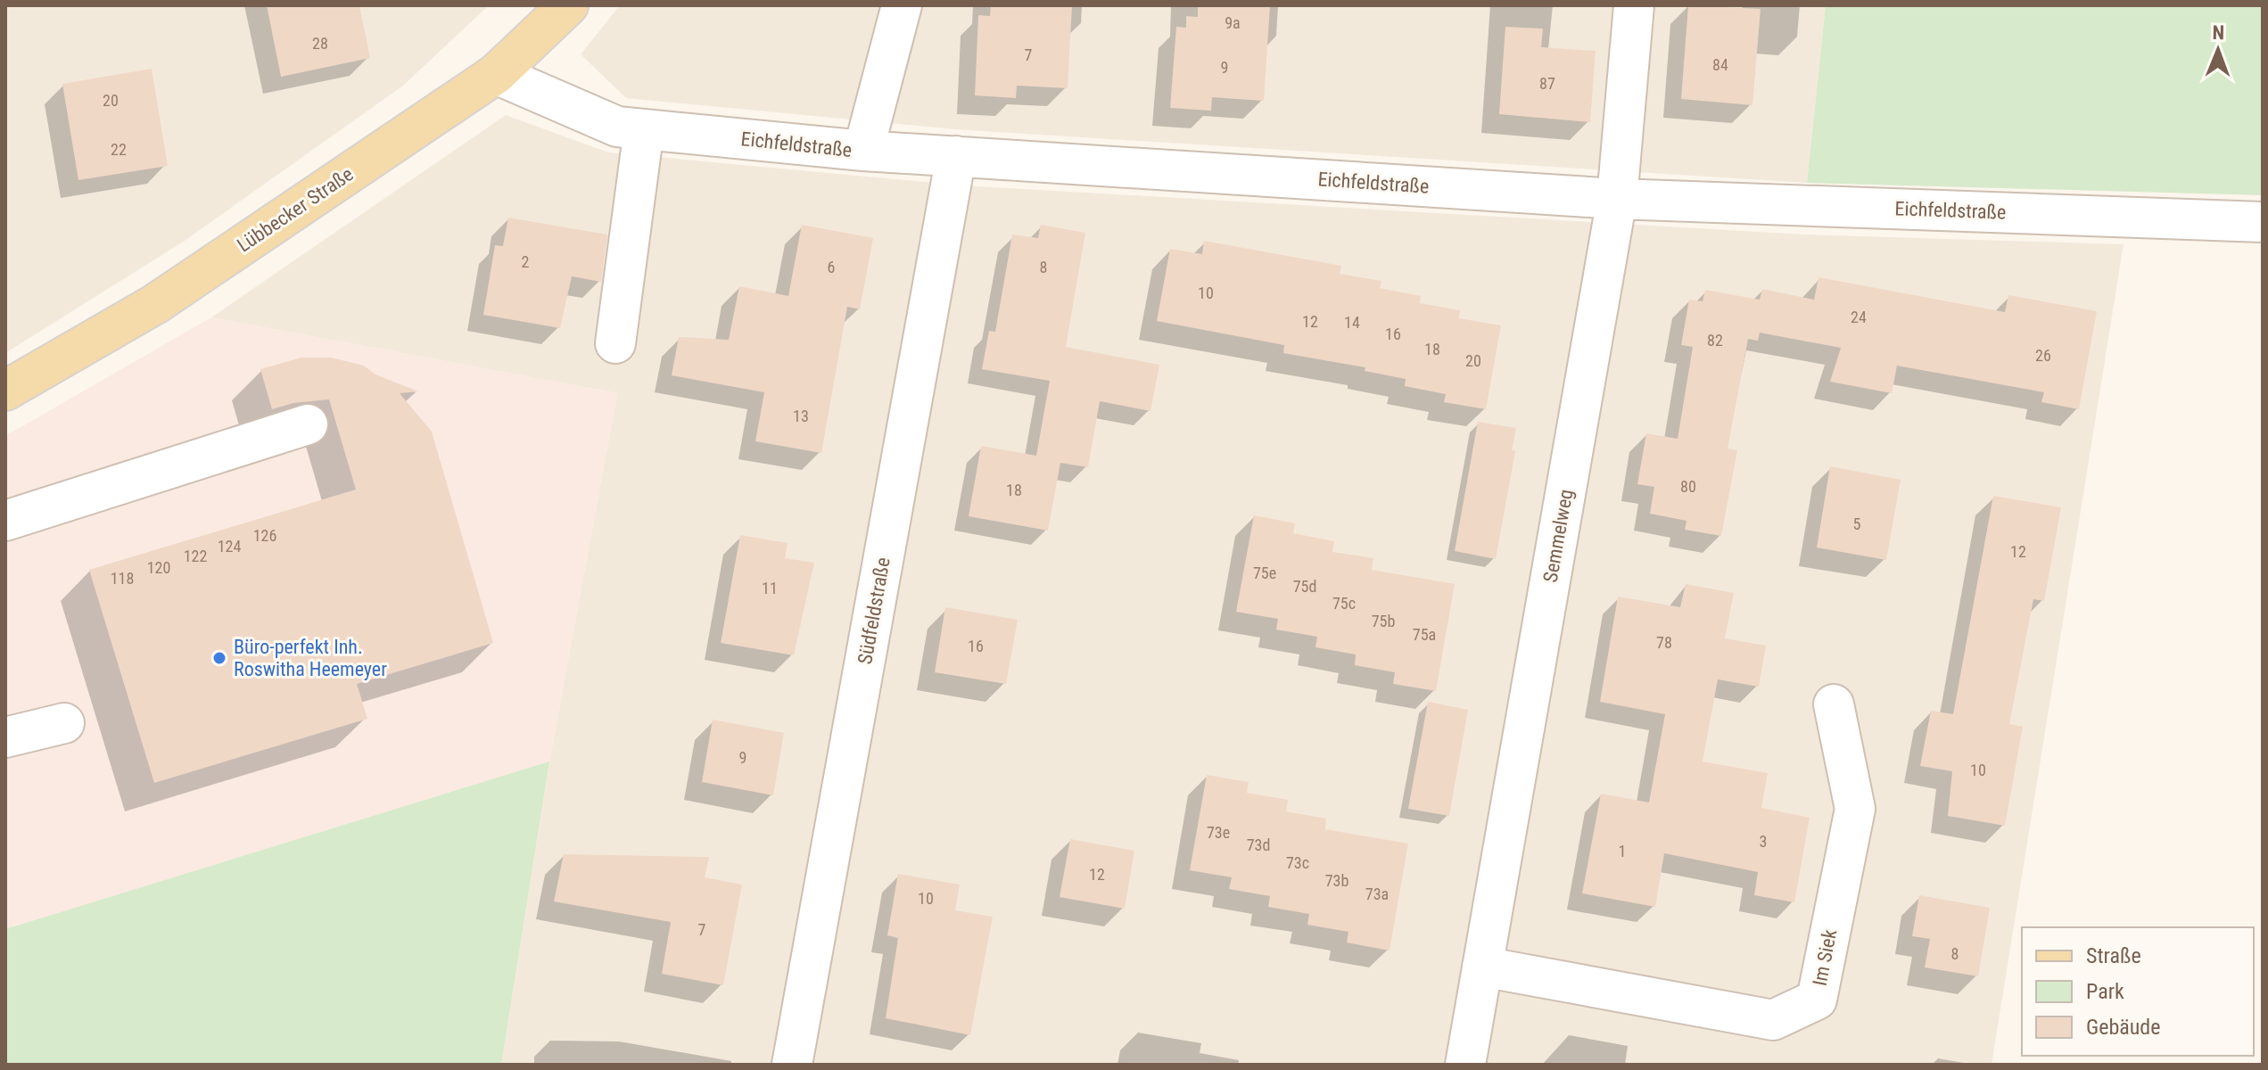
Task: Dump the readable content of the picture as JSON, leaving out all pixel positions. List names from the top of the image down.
{
  "streets": {
    "main road": ["Lübbecker Straße"],
    "street": [
      "Eichfeldstraße",
      "Semmelweg",
      "Südfeldstraße",
      "Im Siek"
    ]
  },
  "crossings": [
    ["Eichfeldstraße", "Lübbecker Straße"],
    ["Eichfeldstraße", "Semmelweg"],
    ["Eichfeldstraße", "Südfeldstraße"],
    ["Semmelweg", "Im Siek"]
  ],
  "places": ["Büro-perfekt Inh. Roswitha Heemeyer"],
  "house_numbers": [
    "9a",
    "28",
    "7",
    "84",
    "9",
    "87",
    "20",
    "22",
    "2",
    "6",
    "8",
    "10",
    "24",
    "12",
    "14",
    "16",
    "82",
    "18",
    "26",
    "20",
    "13",
    "80",
    "18",
    "5",
    "126",
    "124",
    "12",
    "122",
    "120",
    "75e",
    "118",
    "75d",
    "11",
    "75c",
    "75b",
    "75a",
    "78",
    "16",
    "9",
    "10",
    "73e",
    "3",
    "73d",
    "1",
    "73c",
    "12",
    "73b",
    "73a",
    "10",
    "7",
    "8"
  ],
  "legend": ["Straße", "Park", "Gebäude"],
  "north": "top"
}
